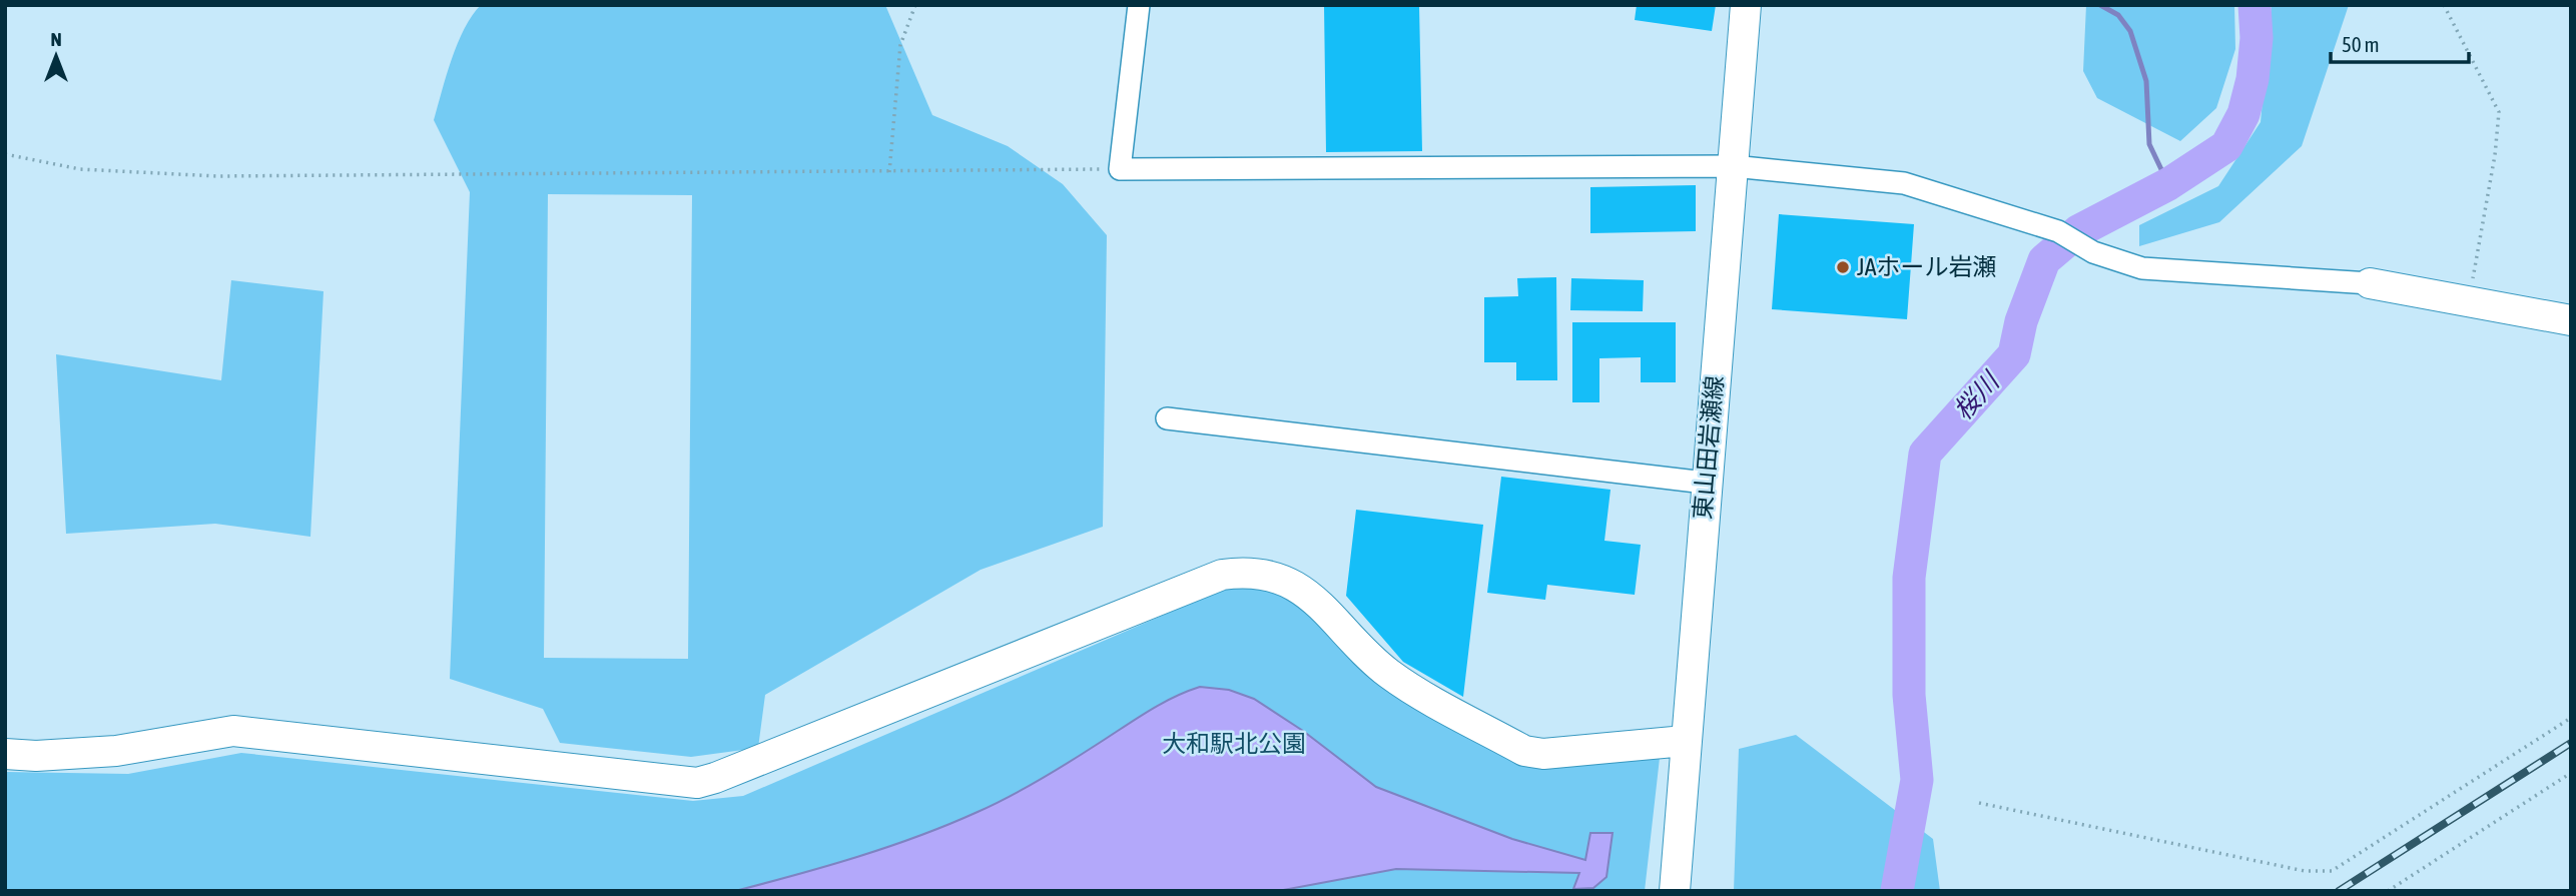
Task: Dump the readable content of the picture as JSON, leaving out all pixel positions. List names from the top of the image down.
{
  "streets": {
    "street": ["東山田岩瀬線"]
  },
  "water": ["桜川"],
  "parks": ["大和駅北公園"],
  "places": ["JAホール岩瀬"],
  "scale_bar": "50 m",
  "north": "top"
}
